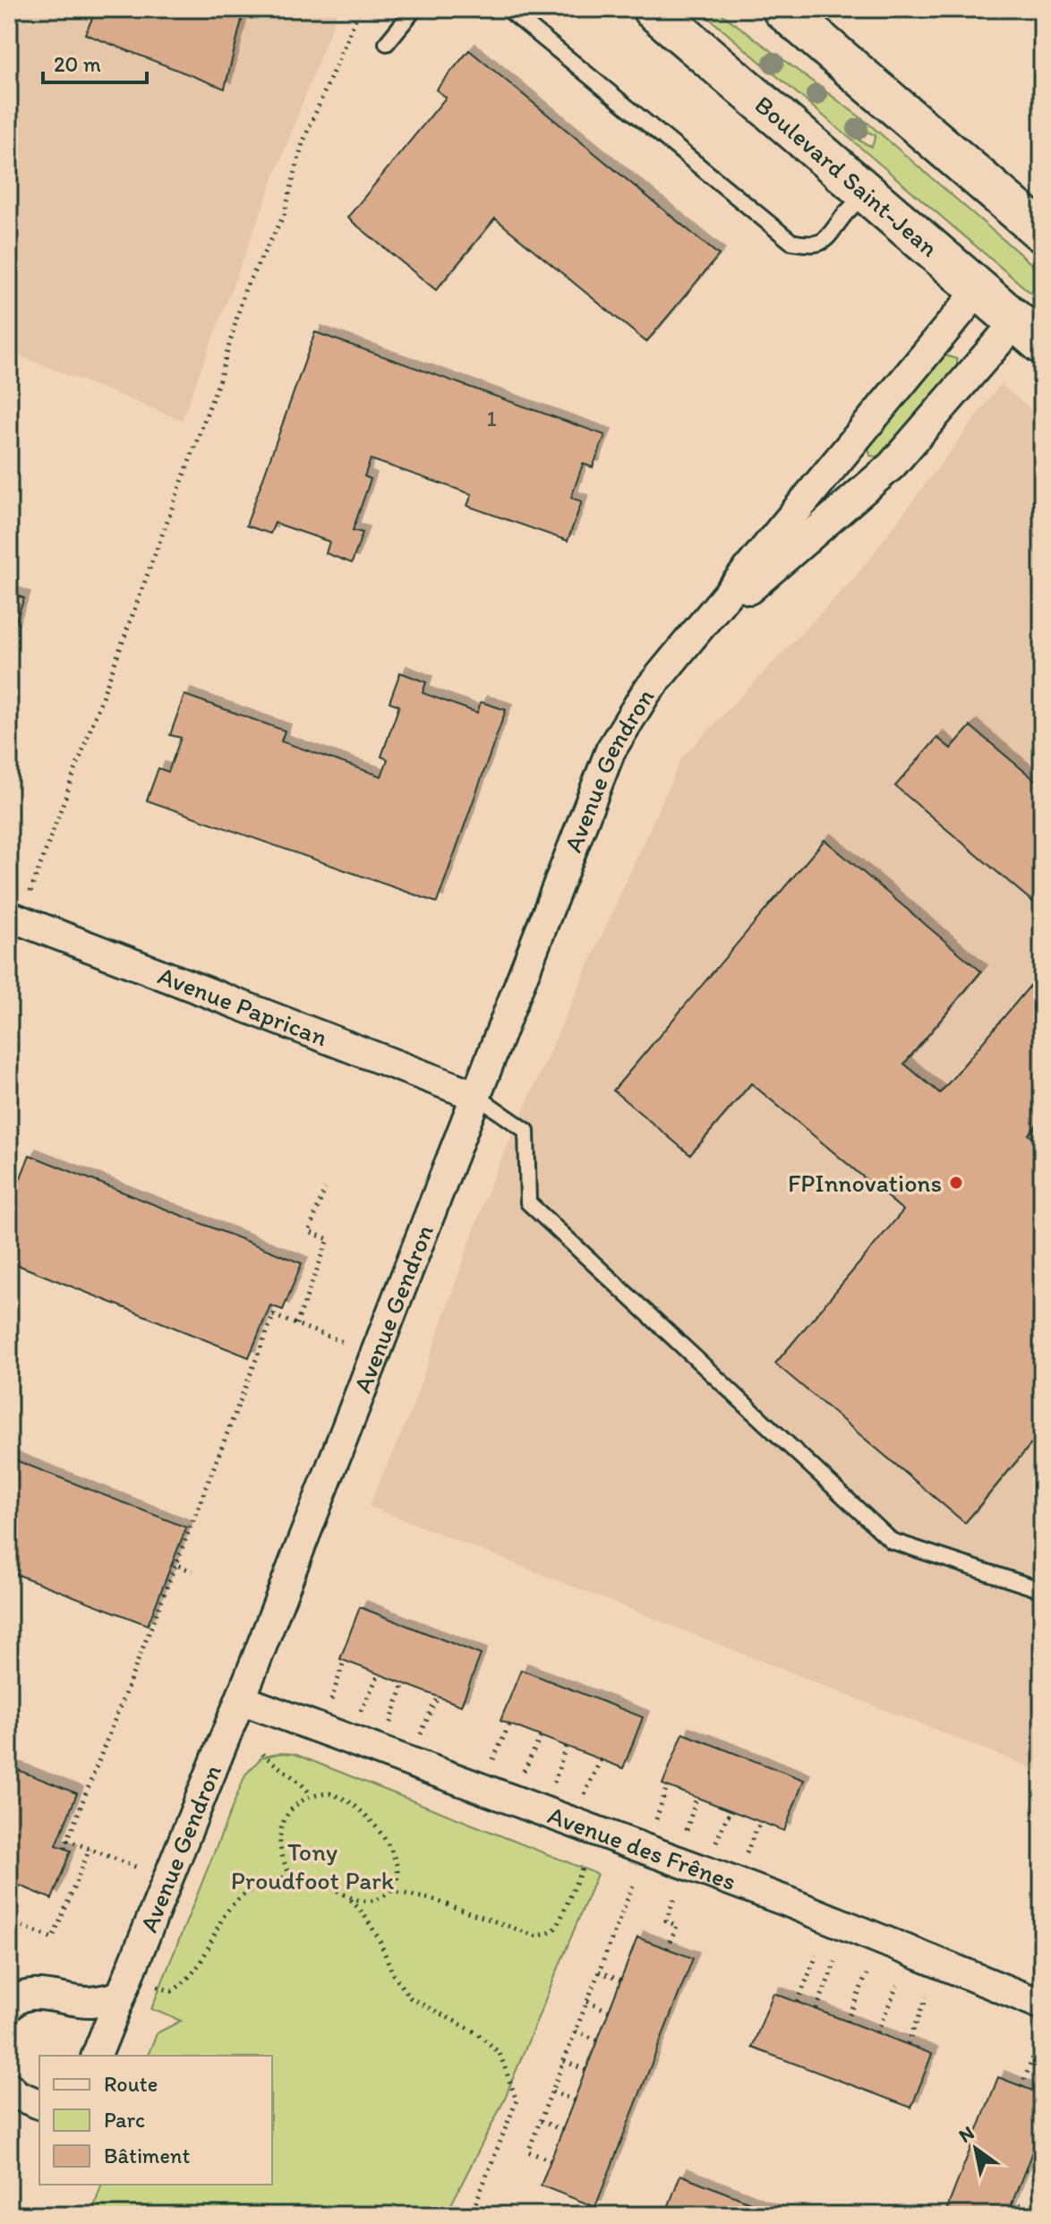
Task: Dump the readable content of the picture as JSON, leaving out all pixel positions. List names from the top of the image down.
{
  "streets": {
    "main road": ["Boulevard Saint-Jean"],
    "street": ["Avenue Gendron", "Avenue Paprican", "Avenue des Frênes"]
  },
  "crossings": [
    ["Boulevard Saint-Jean", "Avenue Gendron"],
    ["Avenue Gendron", "Avenue Paprican"],
    ["Avenue Gendron", "Avenue des Frênes"]
  ],
  "parks": ["Tony Proudfoot Park"],
  "places": ["FPInnovations"],
  "house_numbers": ["1"],
  "legend": ["Route", "Parc", "Bâtiment"],
  "scale_bar": "20 m",
  "north": "top left"
}
